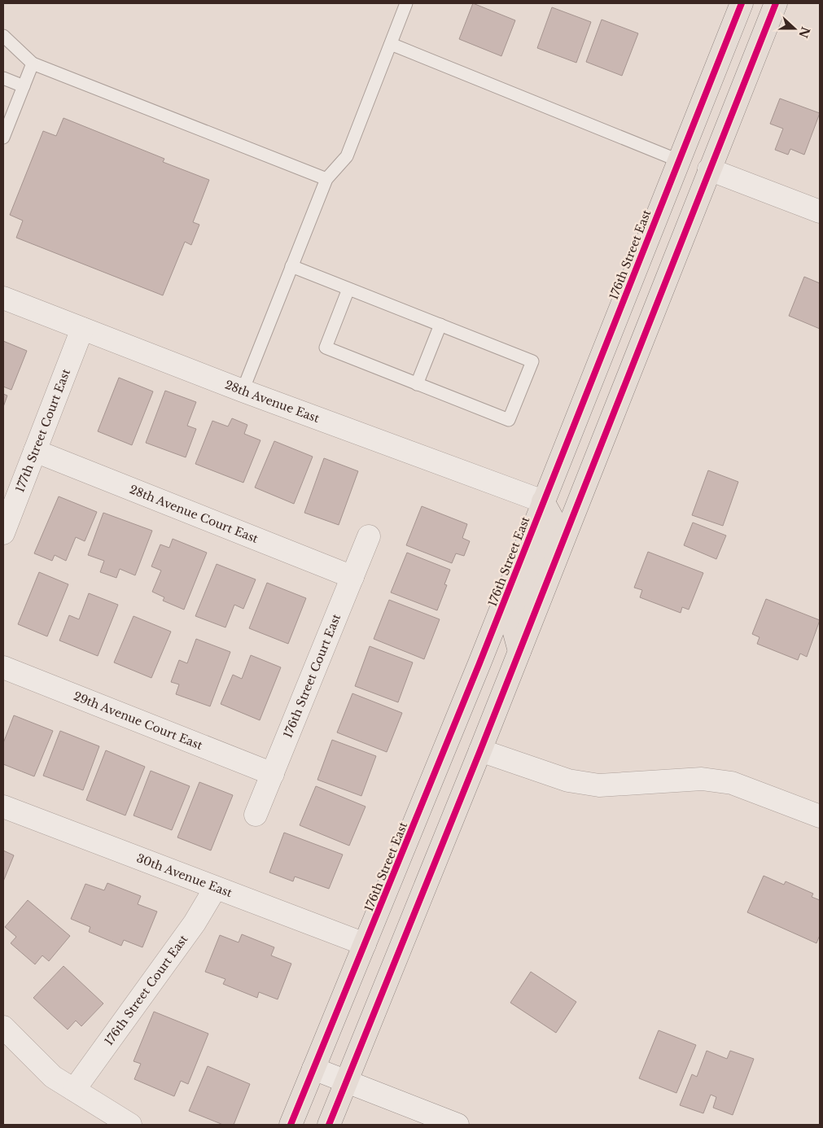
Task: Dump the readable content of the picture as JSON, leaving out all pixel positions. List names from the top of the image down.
{
  "streets": {
    "main road": ["176th Street East"],
    "street": [
      "28th Avenue East",
      "177th Street Court East",
      "28th Avenue Court East",
      "176th Street Court East",
      "29th Avenue Court East",
      "30th Avenue East"
    ]
  },
  "crossings": [
    ["176th Street East", "28th Avenue East"],
    ["176th Street East", "30th Avenue East"],
    ["28th Avenue East", "177th Street Court East"],
    ["177th Street Court East", "28th Avenue Court East"],
    ["28th Avenue Court East", "176th Street Court East"],
    ["176th Street Court East", "29th Avenue Court East"],
    ["176th Street Court East", "30th Avenue East"]
  ],
  "north": "right"
}
